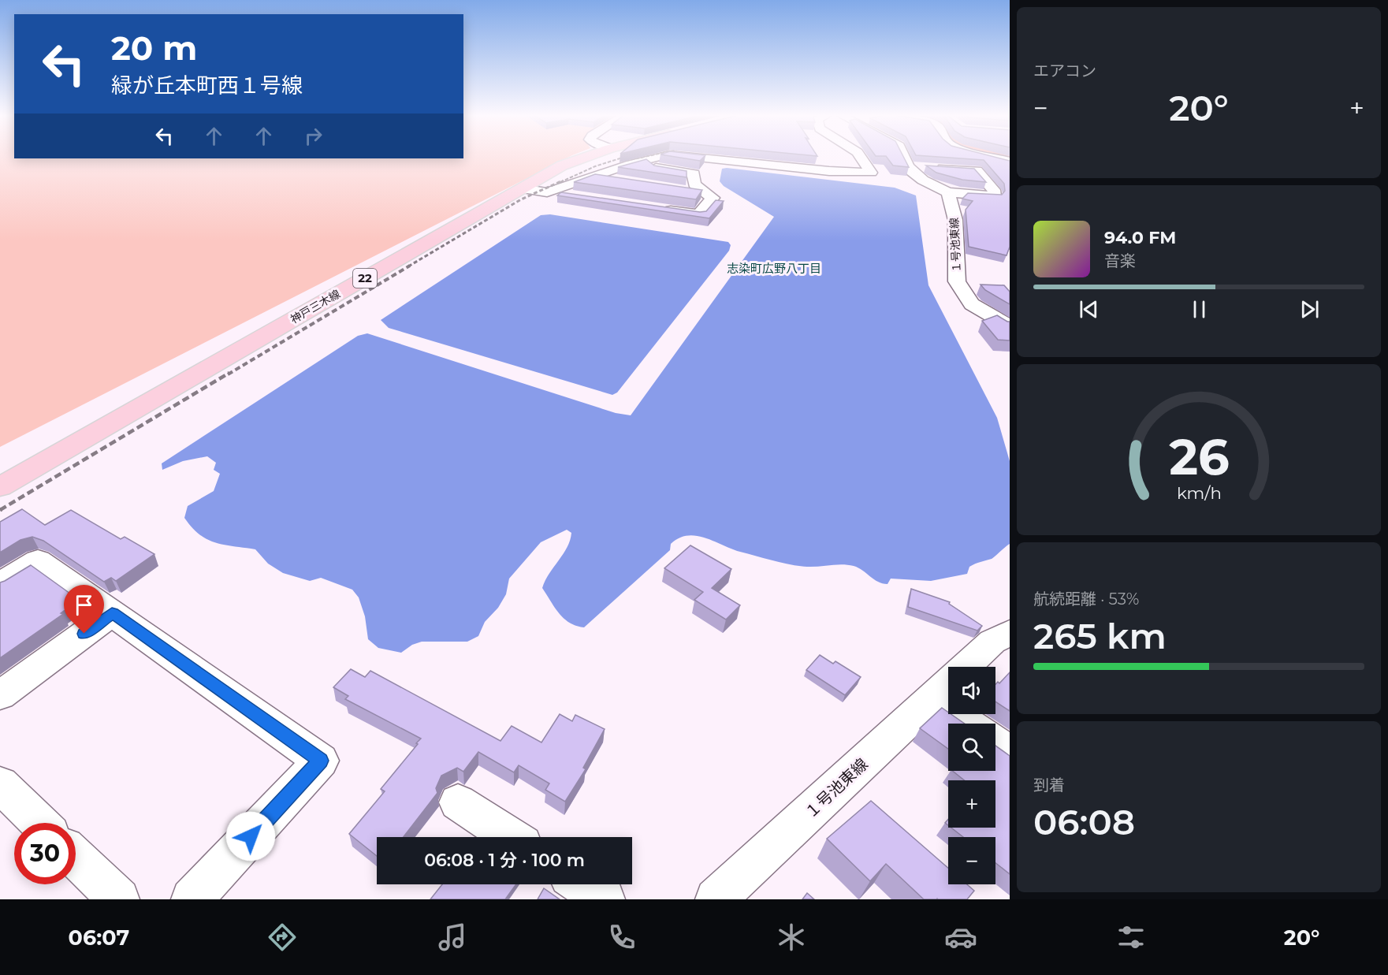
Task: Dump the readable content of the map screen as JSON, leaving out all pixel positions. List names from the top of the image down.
{
  "streets": {
    "main road": ["22", "神戸三木線"],
    "street": ["１号池東線"]
  },
  "districts": ["志染町広野八丁目"],
  "page": {
    "tile": [
      "エアコン",
      ["航続距離 · 53%", "265 km"],
      ["到着", "06:08"]
    ],
    "turn": ["20 m", "緑が丘本町西１号線"],
    "heat": ["−", "20°", "+"],
    "song": ["94.0 FM", "音楽"],
    "map_buttons": ["+", "−"],
    "limit": "30",
    "trip": "06:08 · 1 分 · 100 m",
    "tabs": ["06:07", "20°"],
    "gauge": ["26", "km/h"]
  }
}
